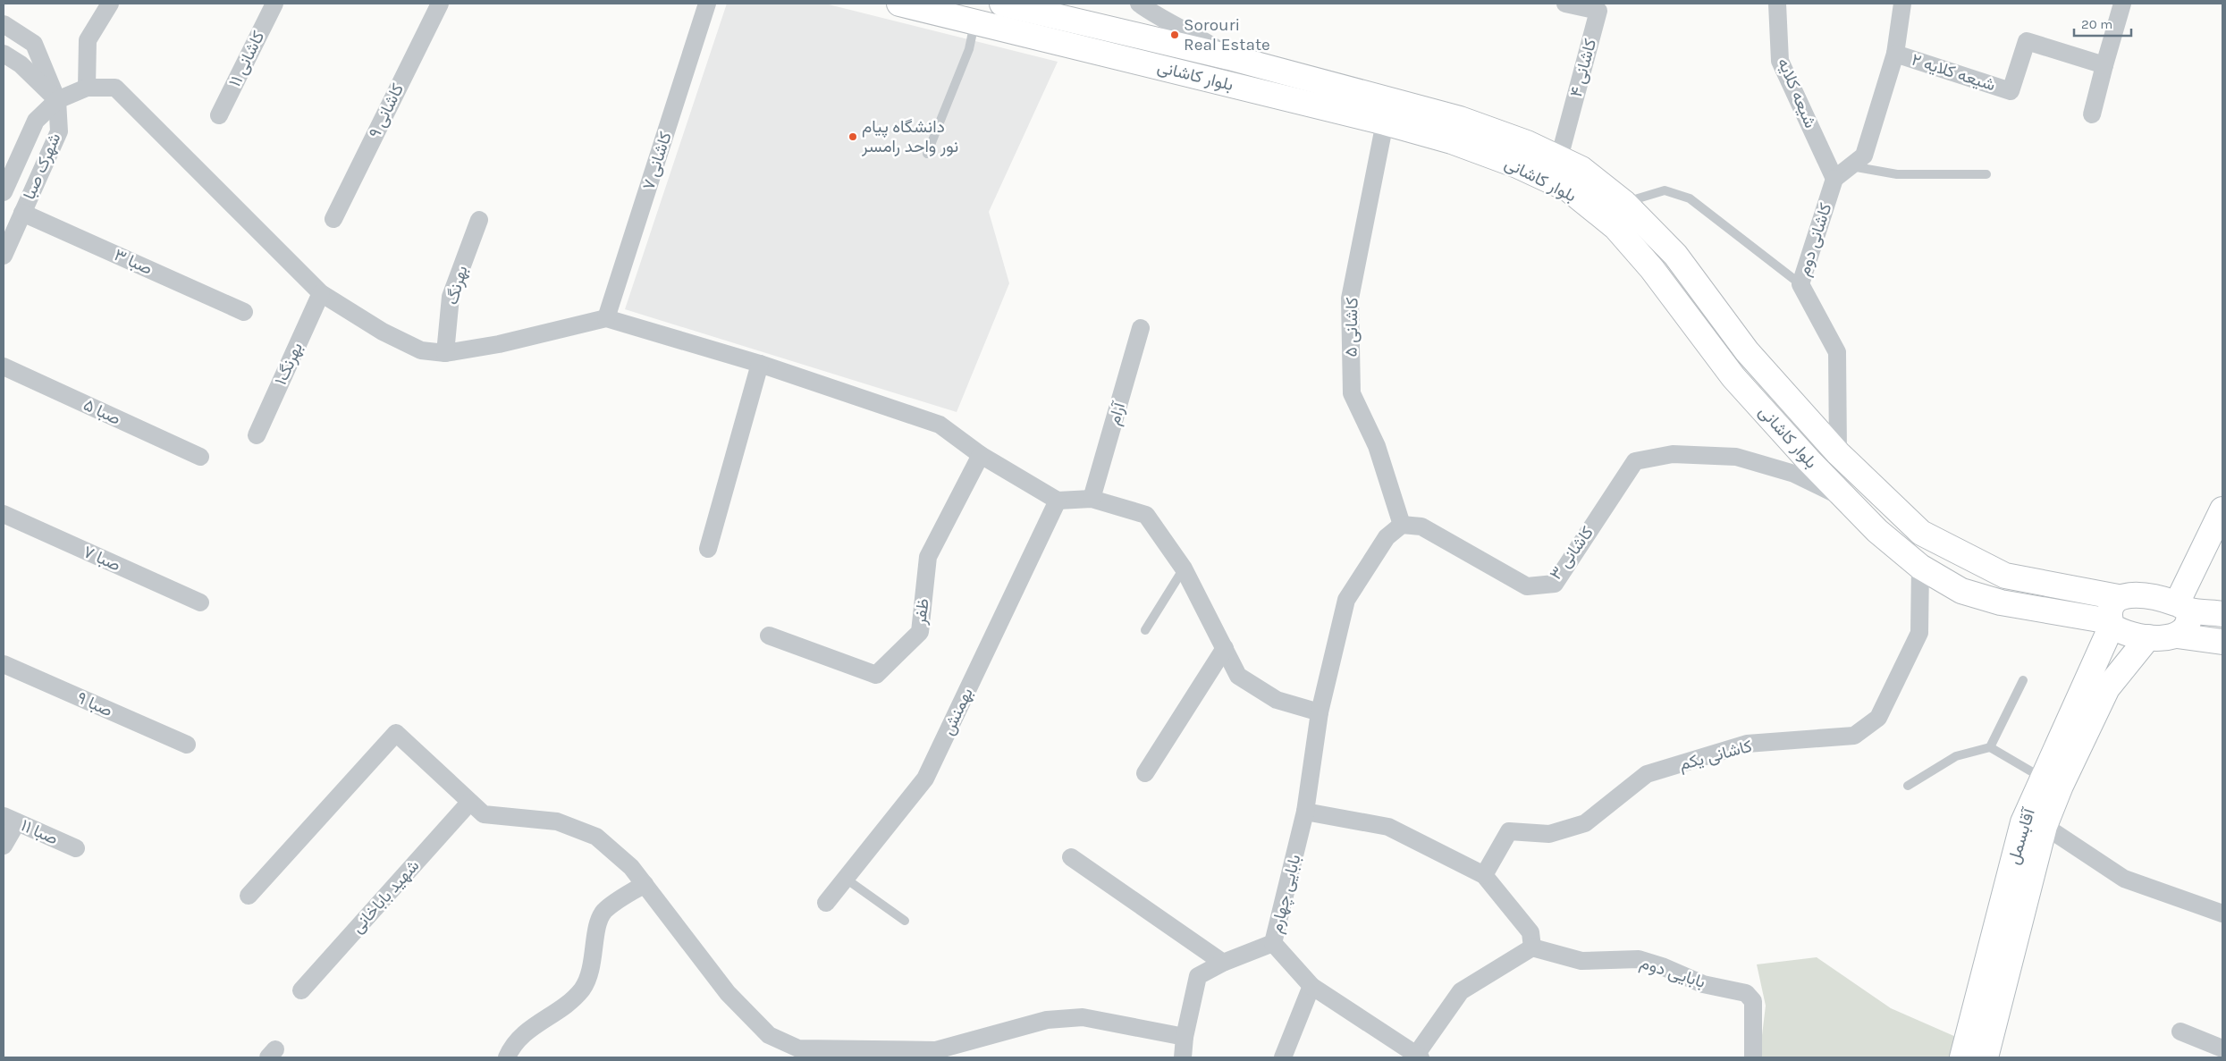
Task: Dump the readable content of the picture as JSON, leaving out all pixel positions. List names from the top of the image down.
{
  "streets": {
    "main road": ["بلوار کاشانی", "آقابسمل"],
    "street": [
      "کاشانی ۱۱",
      "کاشانی ۴",
      "شیعه کلایه ۲",
      "شیعه کلایه",
      "کاشانی ۹",
      "کاشانی ۷",
      "شهرک صبا",
      "کاشانی دوم",
      "صبا ۳",
      "بهرنگ",
      "کاشانی ۵",
      "۱بهرنگ",
      "صبا ۵",
      "آرام",
      "کاشانی ۳",
      "صبا ۷",
      "ظفر",
      "صبا ۹",
      "بهمنش",
      "کاشانی یکم",
      "صبا ۱۱",
      "بابایی چهارم",
      "شهید باباخانی",
      "بابایی دوم"
    ]
  },
  "crossings": [
    ["کاشانی ۴", "بلوار کاشانی"],
    ["شیعه کلایه ۲", "شیعه کلایه"],
    ["شیعه کلایه ۲", "کاشانی دوم"],
    ["بلوار کاشانی", "کاشانی دوم"],
    ["بلوار کاشانی", "کاشانی ۵"],
    ["بلوار کاشانی", "کاشانی ۳"],
    ["بلوار کاشانی", "کاشانی یکم"],
    ["بلوار کاشانی", "آقابسمل"],
    ["شیعه کلایه", "کاشانی دوم"],
    ["شهرک صبا", "صبا ۳"],
    ["کاشانی ۵", "کاشانی ۳"]
  ],
  "places": ["Sorouri Real Estate", "دانشگاه پیام نور واحد رامسر"],
  "scale_bar": "20 m"
}
